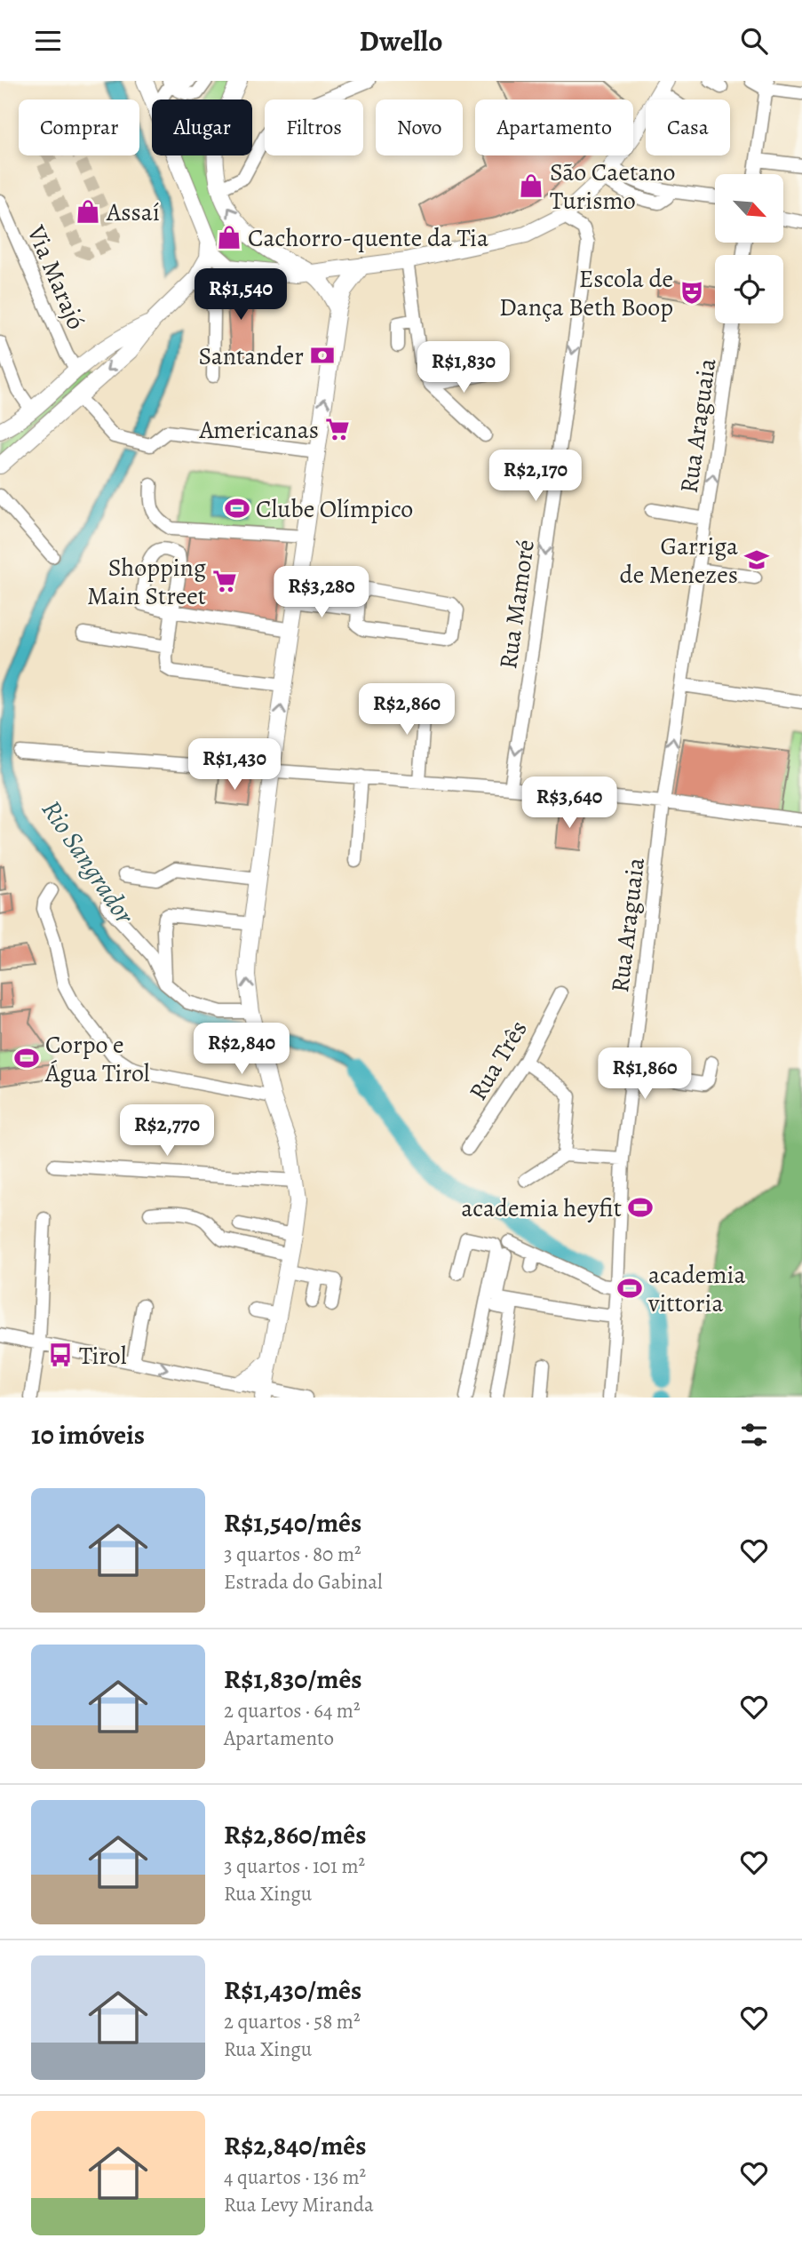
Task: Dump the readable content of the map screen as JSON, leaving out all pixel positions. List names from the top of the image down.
{
  "streets": {
    "street": [
      "Via Marajó",
      "Rua Araguaia",
      "Rua Mamoré",
      "Rua Três"
    ]
  },
  "one_way": ["Rua Mamoré"],
  "water": ["Rio Sangrador"],
  "places": {
    "shop": ["São Caetano Turismo", "Assaí", "Cachorro-quente da Tia"],
    "theatre": ["Escola de Dança Beth Boop"],
    "bank": ["Santander"],
    "supermarket": ["Americanas", "Shopping Main Street"],
    "sports": [
      "Clube Olímpico",
      "Corpo e Água Tirol",
      "academia heyfit",
      "academia vittoria"
    ],
    "school or university": ["Garriga de Menezes"],
    "bus stop": ["Tirol"]
  },
  "north": "bottom right",
  "page": {
    "header": "Dwello",
    "chip": [
      "Comprar",
      "Alugar",
      "Filtros",
      "Novo",
      "Apartamento",
      "Casa"
    ],
    "price": [
      "R$1,540",
      "R$1,830",
      "R$2,170",
      "R$3,280",
      "R$2,860",
      "R$1,430",
      "R$3,640",
      "R$2,840",
      "R$1,860",
      "R$2,770"
    ],
    "heading": "10 imóveis",
    "list": [
      {
        "name": "R$1,540/mês",
        "note": "3 quartos · 80 m² · Estrada do Gabinal"
      },
      {
        "name": "R$1,830/mês",
        "note": "2 quartos · 64 m² · Apartamento"
      },
      {
        "name": "R$2,860/mês",
        "note": "3 quartos · 101 m² · Rua Xingu"
      },
      {
        "name": "R$1,430/mês",
        "note": "2 quartos · 58 m² · Rua Xingu"
      },
      {
        "name": "R$2,840/mês",
        "note": "4 quartos · 136 m² · Rua Levy Miranda"
      }
    ]
  }
}
